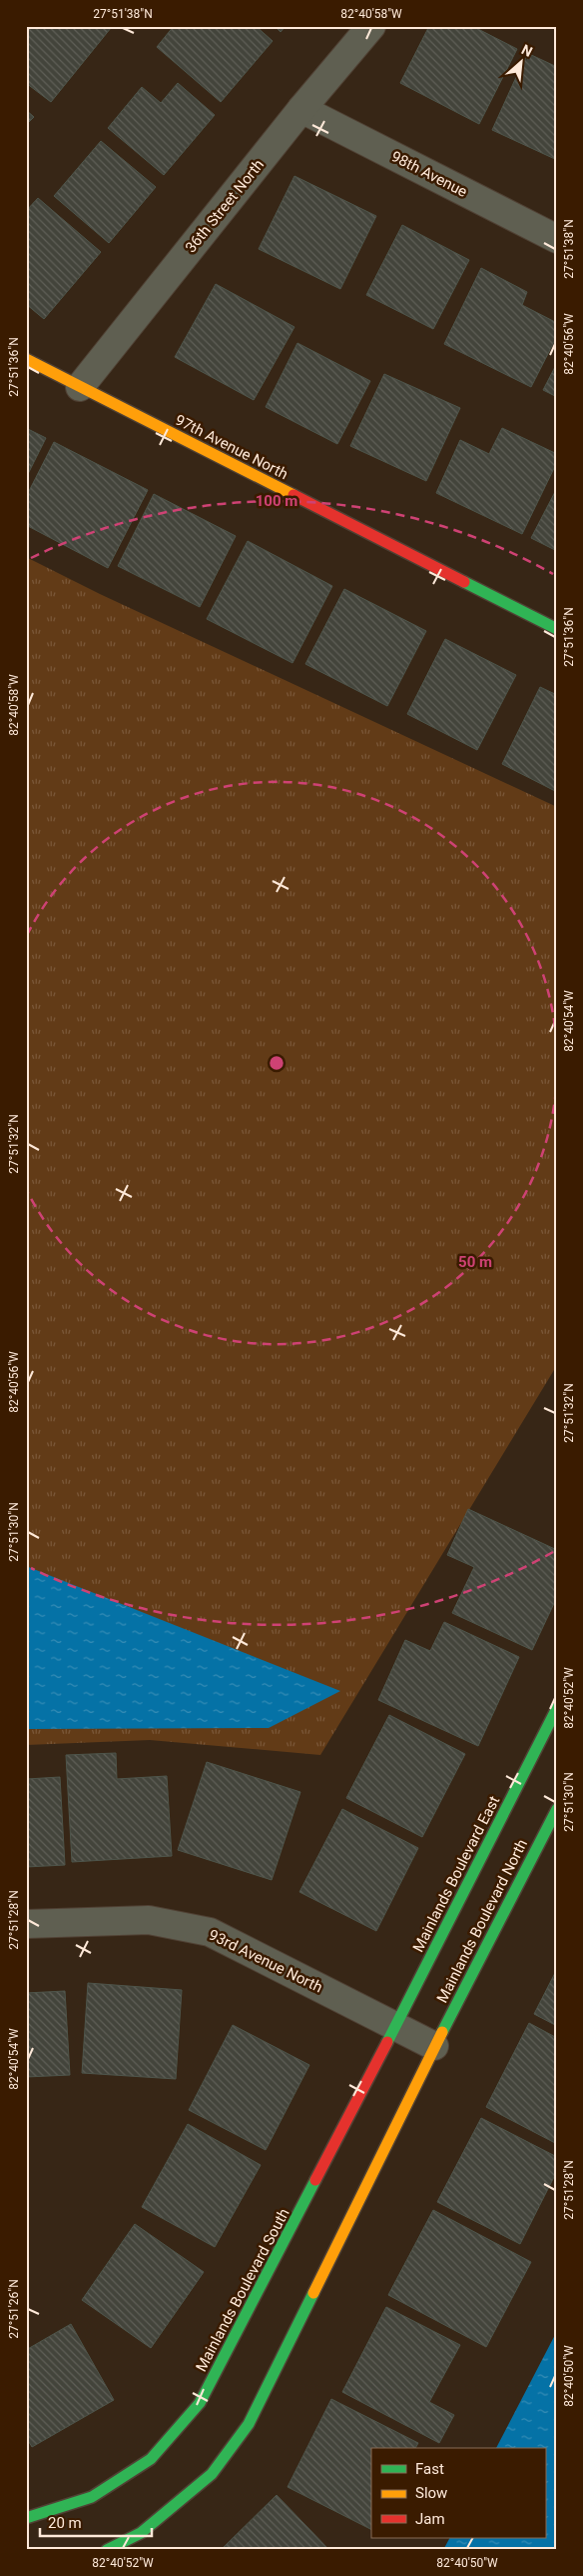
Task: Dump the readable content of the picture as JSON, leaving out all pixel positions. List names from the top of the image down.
{
  "streets": {
    "street": [
      "98th Avenue",
      "36th Street North",
      "97th Avenue North",
      "Mainlands Boulevard East",
      "Mainlands Boulevard North",
      "93rd Avenue North",
      "Mainlands Boulevard South"
    ]
  },
  "crossings": [
    ["98th Avenue", "36th Street North"],
    ["36th Street North", "97th Avenue North"],
    ["Mainlands Boulevard East", "93rd Avenue North"],
    ["Mainlands Boulevard East", "Mainlands Boulevard South"],
    ["Mainlands Boulevard North", "93rd Avenue North"],
    ["93rd Avenue North", "Mainlands Boulevard South"]
  ],
  "legend": ["Fast", "Slow", "Jam"],
  "scale_bar": "20 m",
  "north": "top right",
  "coordinates": [
    "27°51'38\"N",
    "82°40'58\"W",
    "82°40'56\"W",
    "27°51'36\"N",
    "82°40'54\"W",
    "27°51'32\"N",
    "27°51'30\"N",
    "82°40'52\"W",
    "27°51'28\"N",
    "27°51'26\"N",
    "82°40'50\"W"
  ],
  "rings": ["100 m", "50 m"]
}
